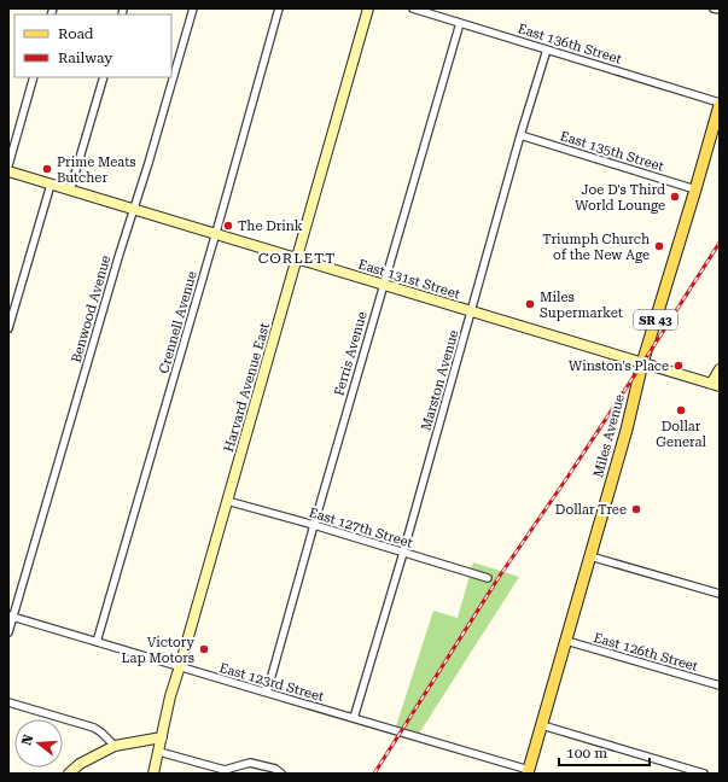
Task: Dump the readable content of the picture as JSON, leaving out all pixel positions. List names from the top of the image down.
{
  "streets": {
    "main road": ["SR 43", "Miles Avenue"],
    "street": [
      "East 136th Street",
      "East 135th Street",
      "East 131st Street",
      "Benwood Avenue",
      "Crennell Avenue",
      "Ferris Avenue",
      "Marston Avenue",
      "Harvard Avenue East",
      "East 127th Street",
      "East 126th Street",
      "East 123rd Street"
    ]
  },
  "crossings": [
    ["East 136th Street", "Ferris Avenue"],
    ["East 136th Street", "Marston Avenue"],
    ["East 136th Street", "Miles Avenue"],
    ["East 135th Street", "Marston Avenue"],
    ["East 135th Street", "Miles Avenue"],
    ["East 131st Street", "Benwood Avenue"],
    ["East 131st Street", "Crennell Avenue"],
    ["East 131st Street", "Ferris Avenue"],
    ["East 131st Street", "Marston Avenue"],
    ["East 131st Street", "Harvard Avenue East"],
    ["East 131st Street", "Miles Avenue"],
    ["Benwood Avenue", "East 123rd Street"],
    ["Crennell Avenue", "East 123rd Street"],
    ["Ferris Avenue", "East 127th Street"],
    ["Ferris Avenue", "East 123rd Street"],
    ["Marston Avenue", "East 127th Street"],
    ["Marston Avenue", "East 123rd Street"],
    ["Harvard Avenue East", "East 127th Street"],
    ["Harvard Avenue East", "East 123rd Street"],
    ["Miles Avenue", "East 126th Street"],
    ["Miles Avenue", "East 123rd Street"]
  ],
  "districts": ["CORLETT"],
  "places": [
    "Prime Meats Butcher",
    "Joe D's Third World Lounge",
    "The Drink",
    "Triumph Church of the New Age",
    "Miles Supermarket",
    "Winston's Place",
    "Dollar General",
    "Dollar Tree",
    "Victory Lap Motors"
  ],
  "legend": ["Road", "Railway"],
  "scale_bar": "100 m",
  "north": "left"
}
